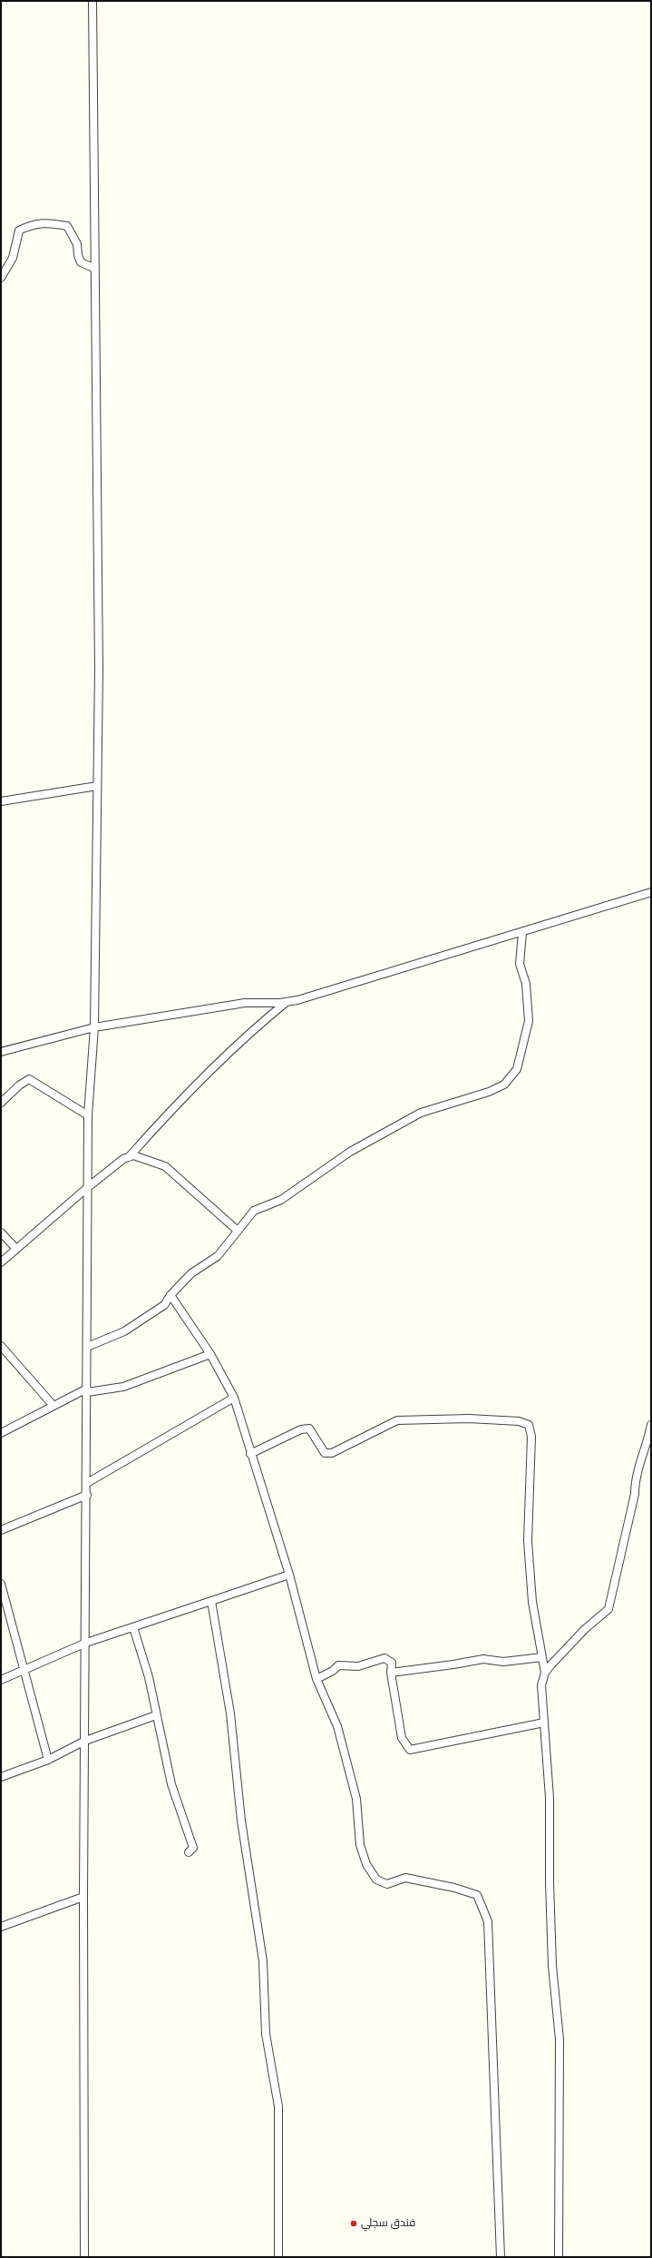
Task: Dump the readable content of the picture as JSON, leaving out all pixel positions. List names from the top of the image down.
{
  "places": ["فندق سجلي"]
}
